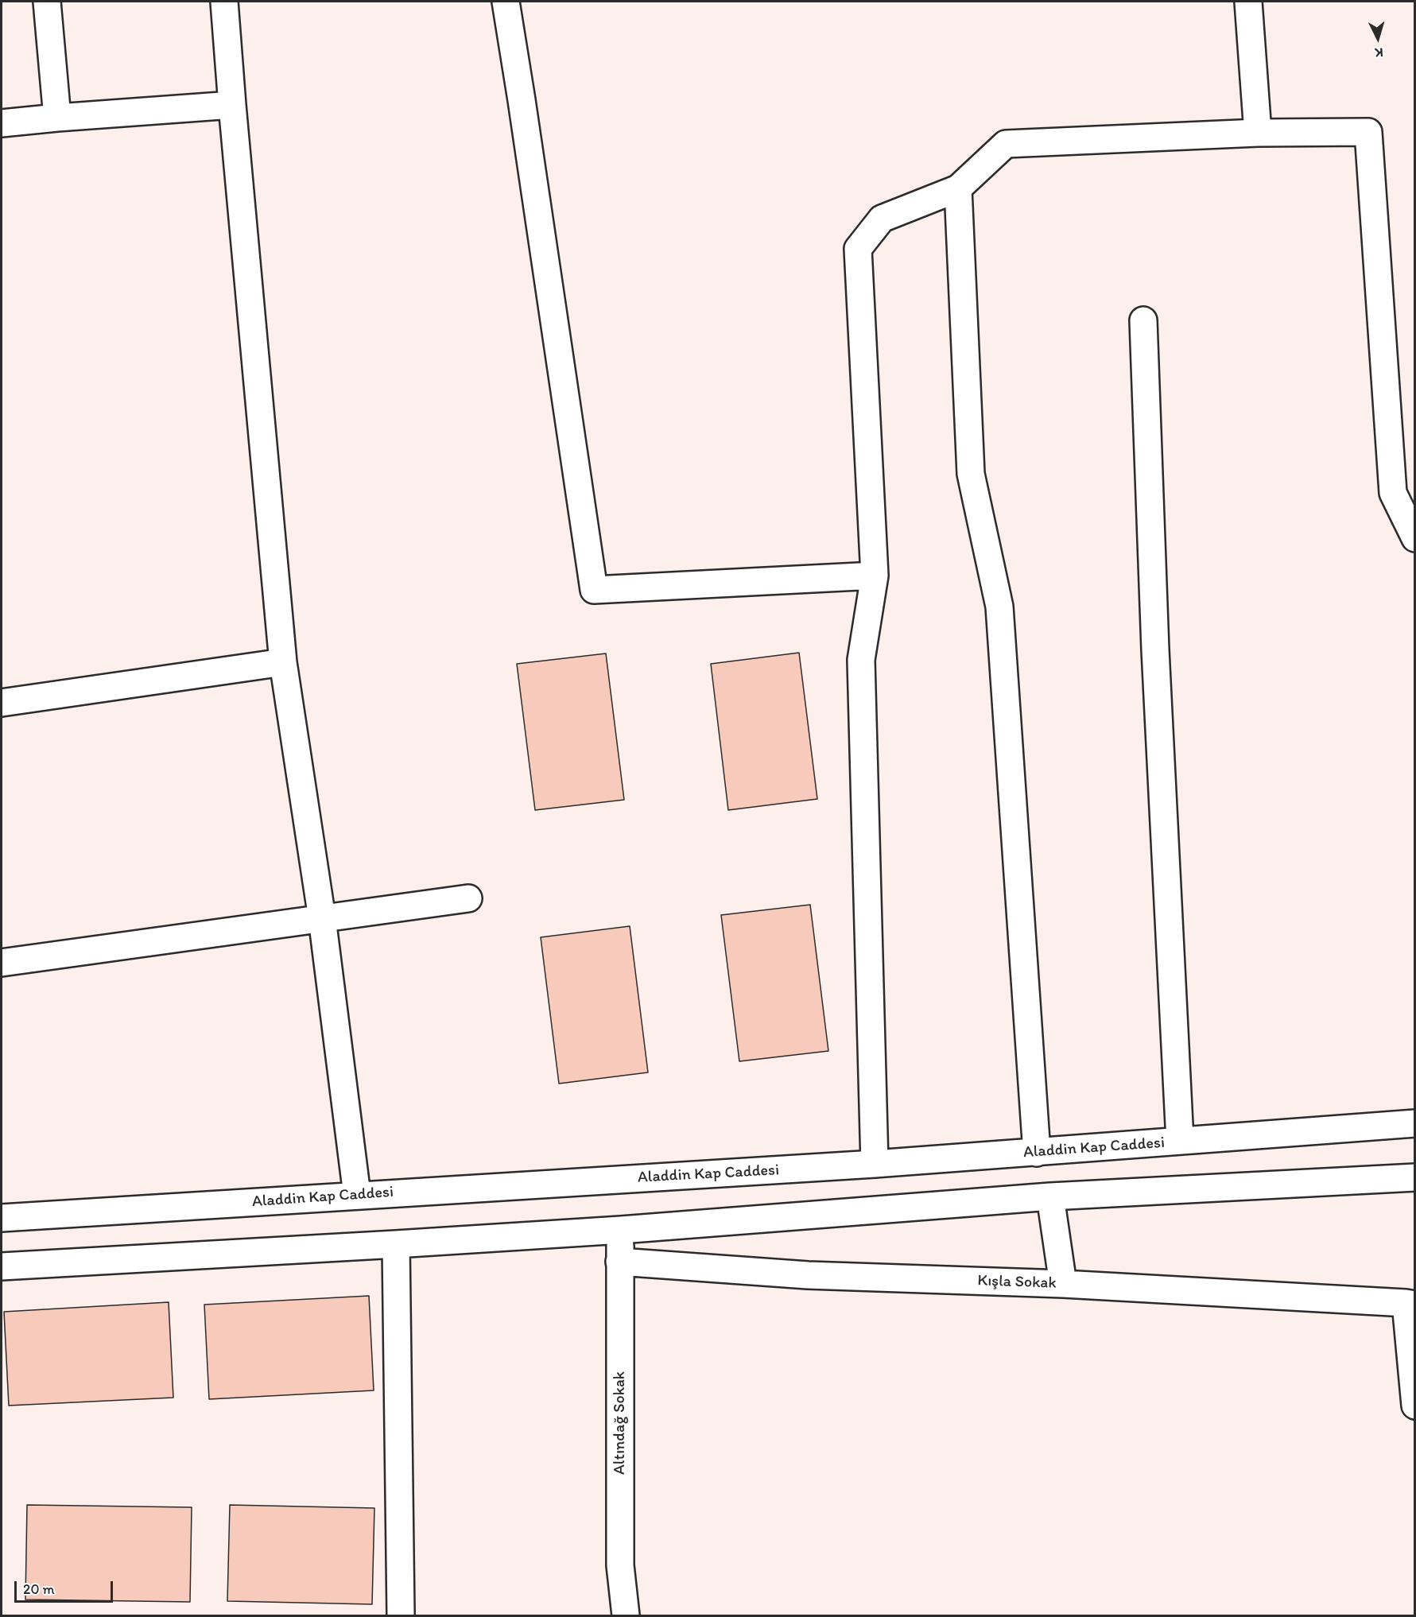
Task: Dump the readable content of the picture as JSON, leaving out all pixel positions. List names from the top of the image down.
{
  "streets": {
    "street": ["Aladdin Kap Caddesi", "Kışla Sokak", "Altındağ Sokak"]
  },
  "crossings": [
    ["Kışla Sokak", "Altındağ Sokak"]
  ],
  "scale_bar": "20 m",
  "north": "bottom"
}
